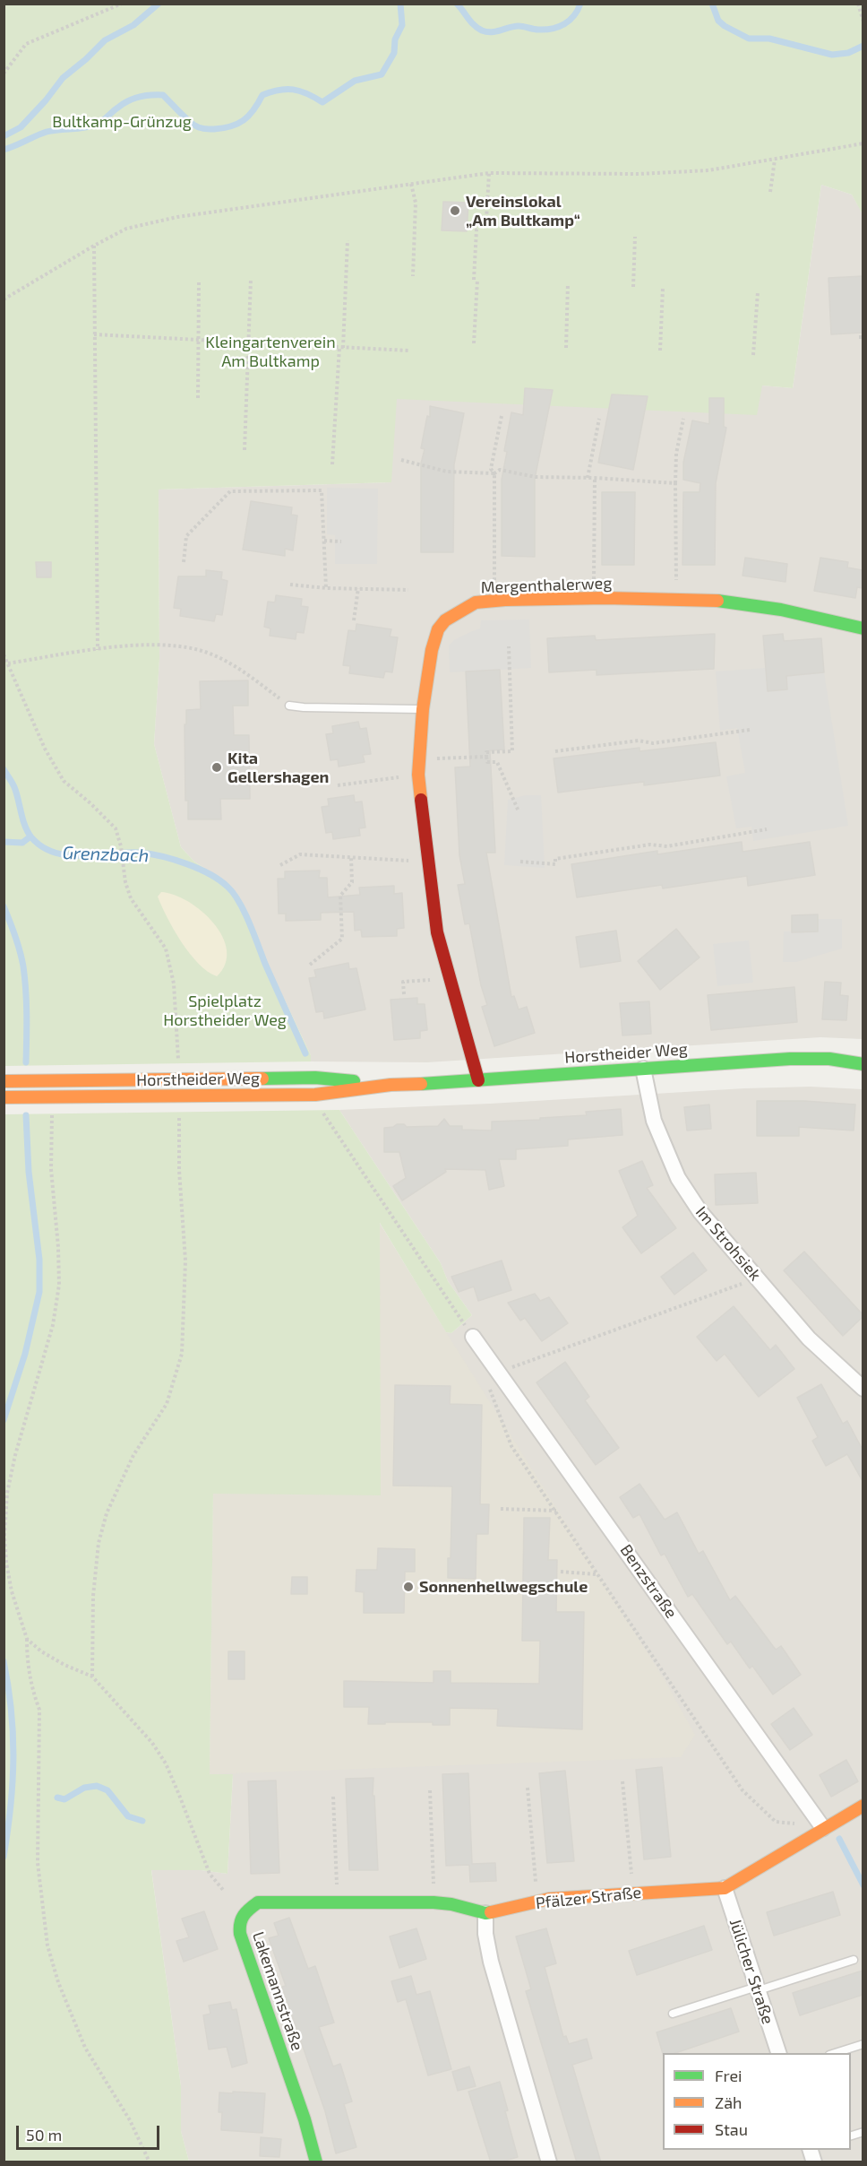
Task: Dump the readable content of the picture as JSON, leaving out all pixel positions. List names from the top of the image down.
{
  "streets": {
    "street": [
      "Mergenthalerweg",
      "Horstheider Weg",
      "Im Strohsiek",
      "Benzstraße",
      "Pfälzer Straße",
      "Jülicher Straße",
      "Lakemannstraße"
    ]
  },
  "crossings": [
    ["Mergenthalerweg", "Horstheider Weg"],
    ["Horstheider Weg", "Im Strohsiek"],
    ["Benzstraße", "Pfälzer Straße"],
    ["Pfälzer Straße", "Jülicher Straße"],
    ["Pfälzer Straße", "Lakemannstraße"]
  ],
  "water": ["Grenzbach"],
  "parks": ["Bultkamp-Grünzug", "Kleingartenverein Am Bultkamp", "Spielplatz Horstheider Weg"],
  "places": ["Vereinslokal „Am Bultkamp“", "Kita Gellershagen", "Sonnenhellwegschule"],
  "legend": ["Frei", "Zäh", "Stau"],
  "scale_bar": "50 m"
}
